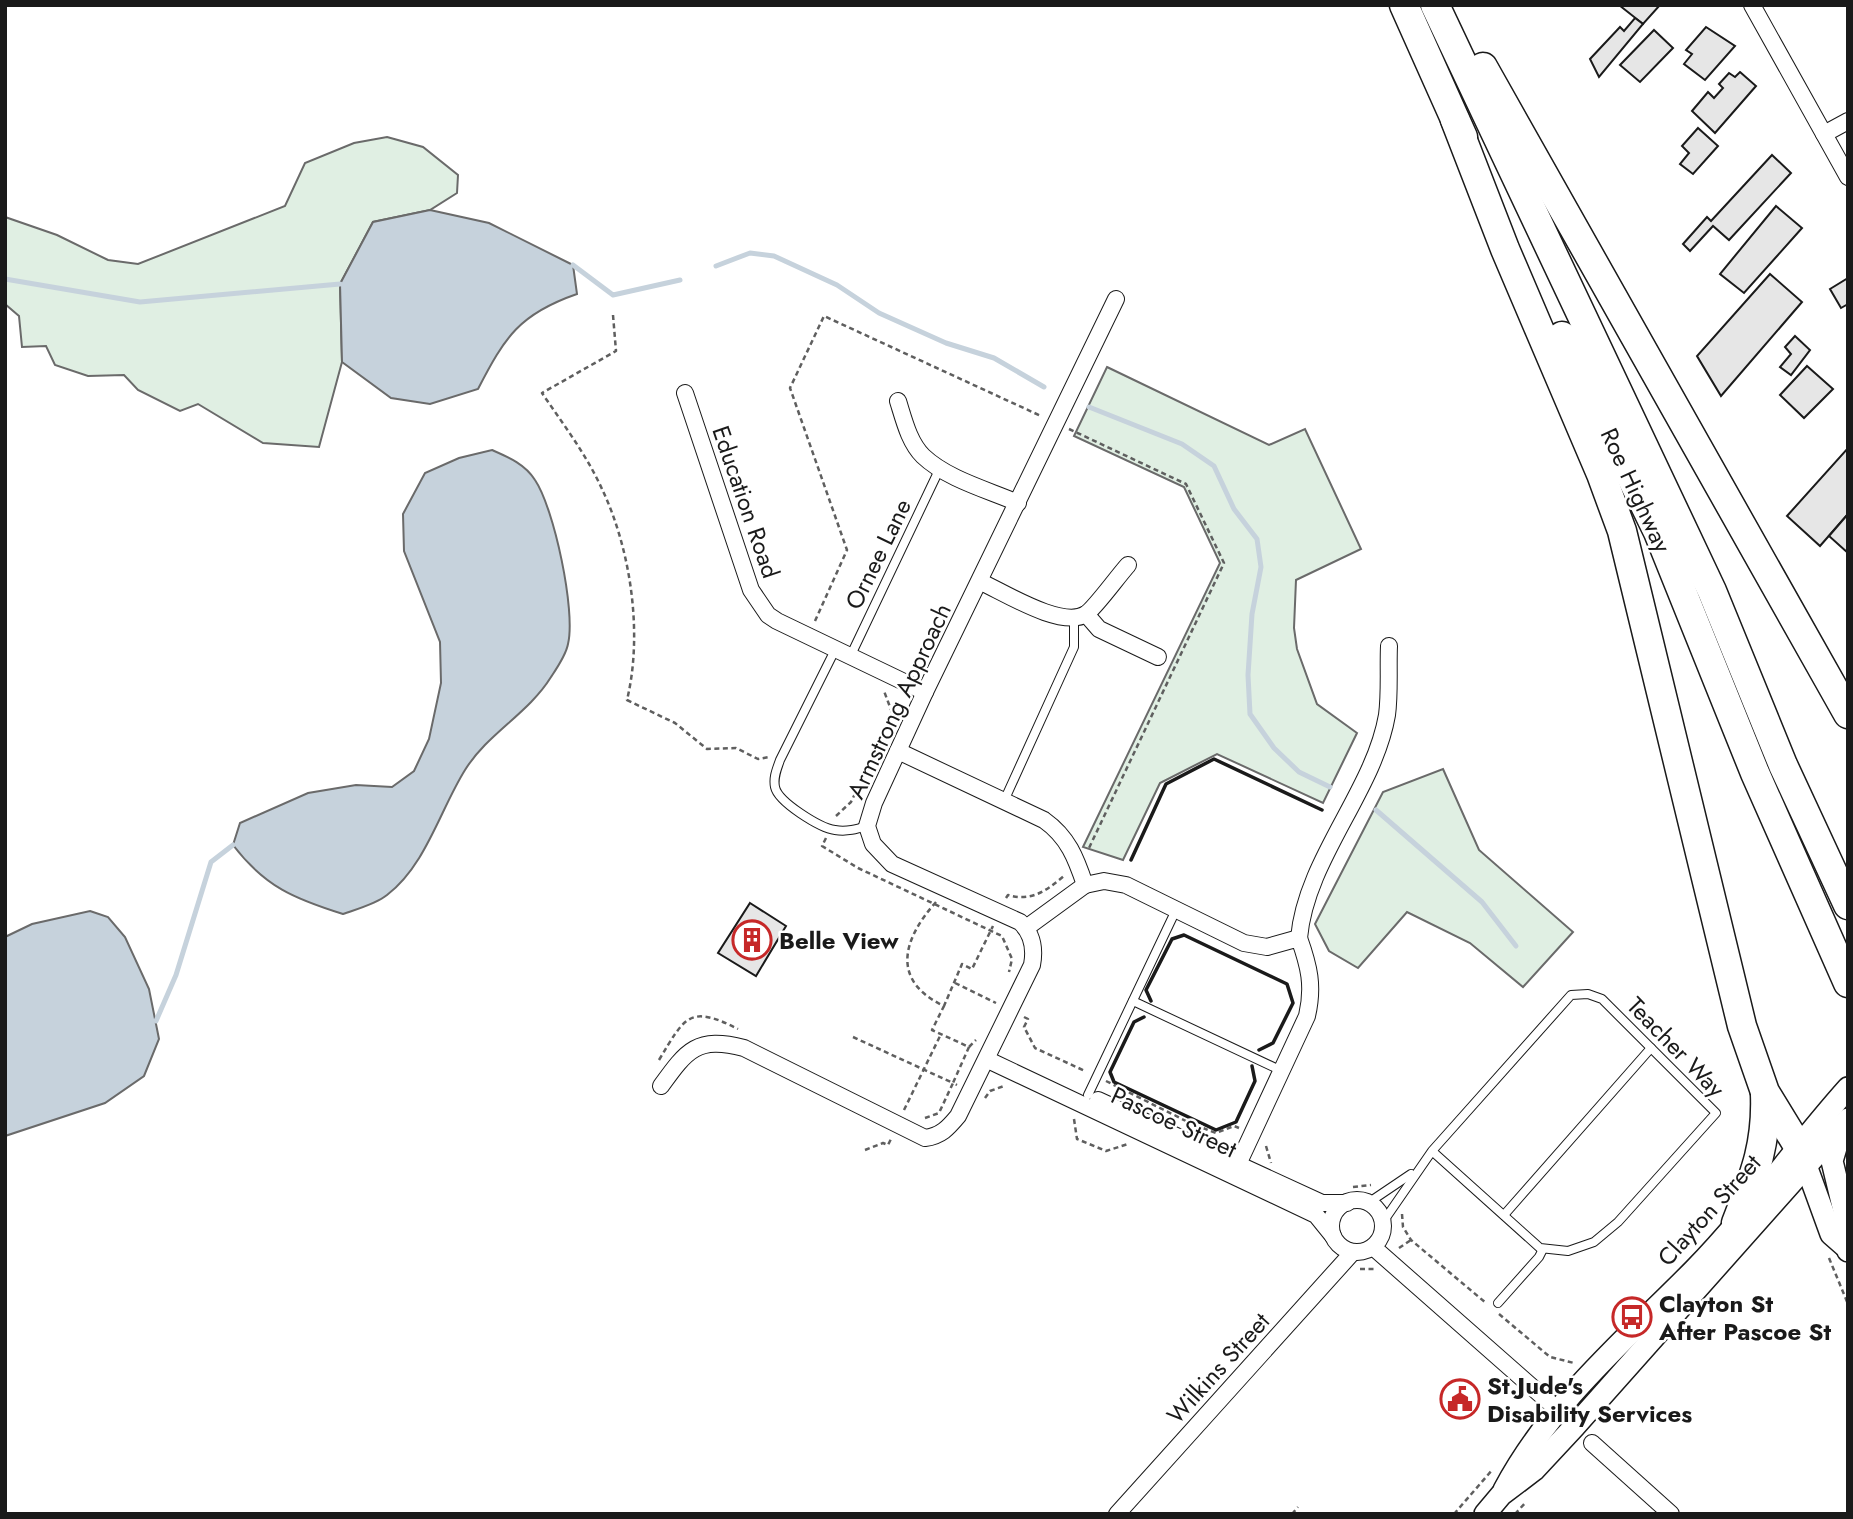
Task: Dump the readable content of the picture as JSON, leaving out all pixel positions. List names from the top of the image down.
{
  "streets": {
    "highway": ["Roe Highway"],
    "main road": ["Clayton Street"],
    "street": [
      "Education Road",
      "Armstrong Approach",
      "Pascoe Street",
      "Wilkins Street"
    ],
    "lane": ["Ornee Lane", "Teacher Way"]
  },
  "crossings": [
    ["Education Road", "Ornee Lane"],
    ["Education Road", "Armstrong Approach"],
    ["Teacher Way", "Pascoe Street"],
    ["Teacher Way", "Wilkins Street"],
    ["Pascoe Street", "Wilkins Street"]
  ],
  "places": {
    "building": ["Belle View"],
    "bus stop": ["Clayton St After Pascoe St"],
    "public building": ["St.Jude's Disability Services"]
  }
}
